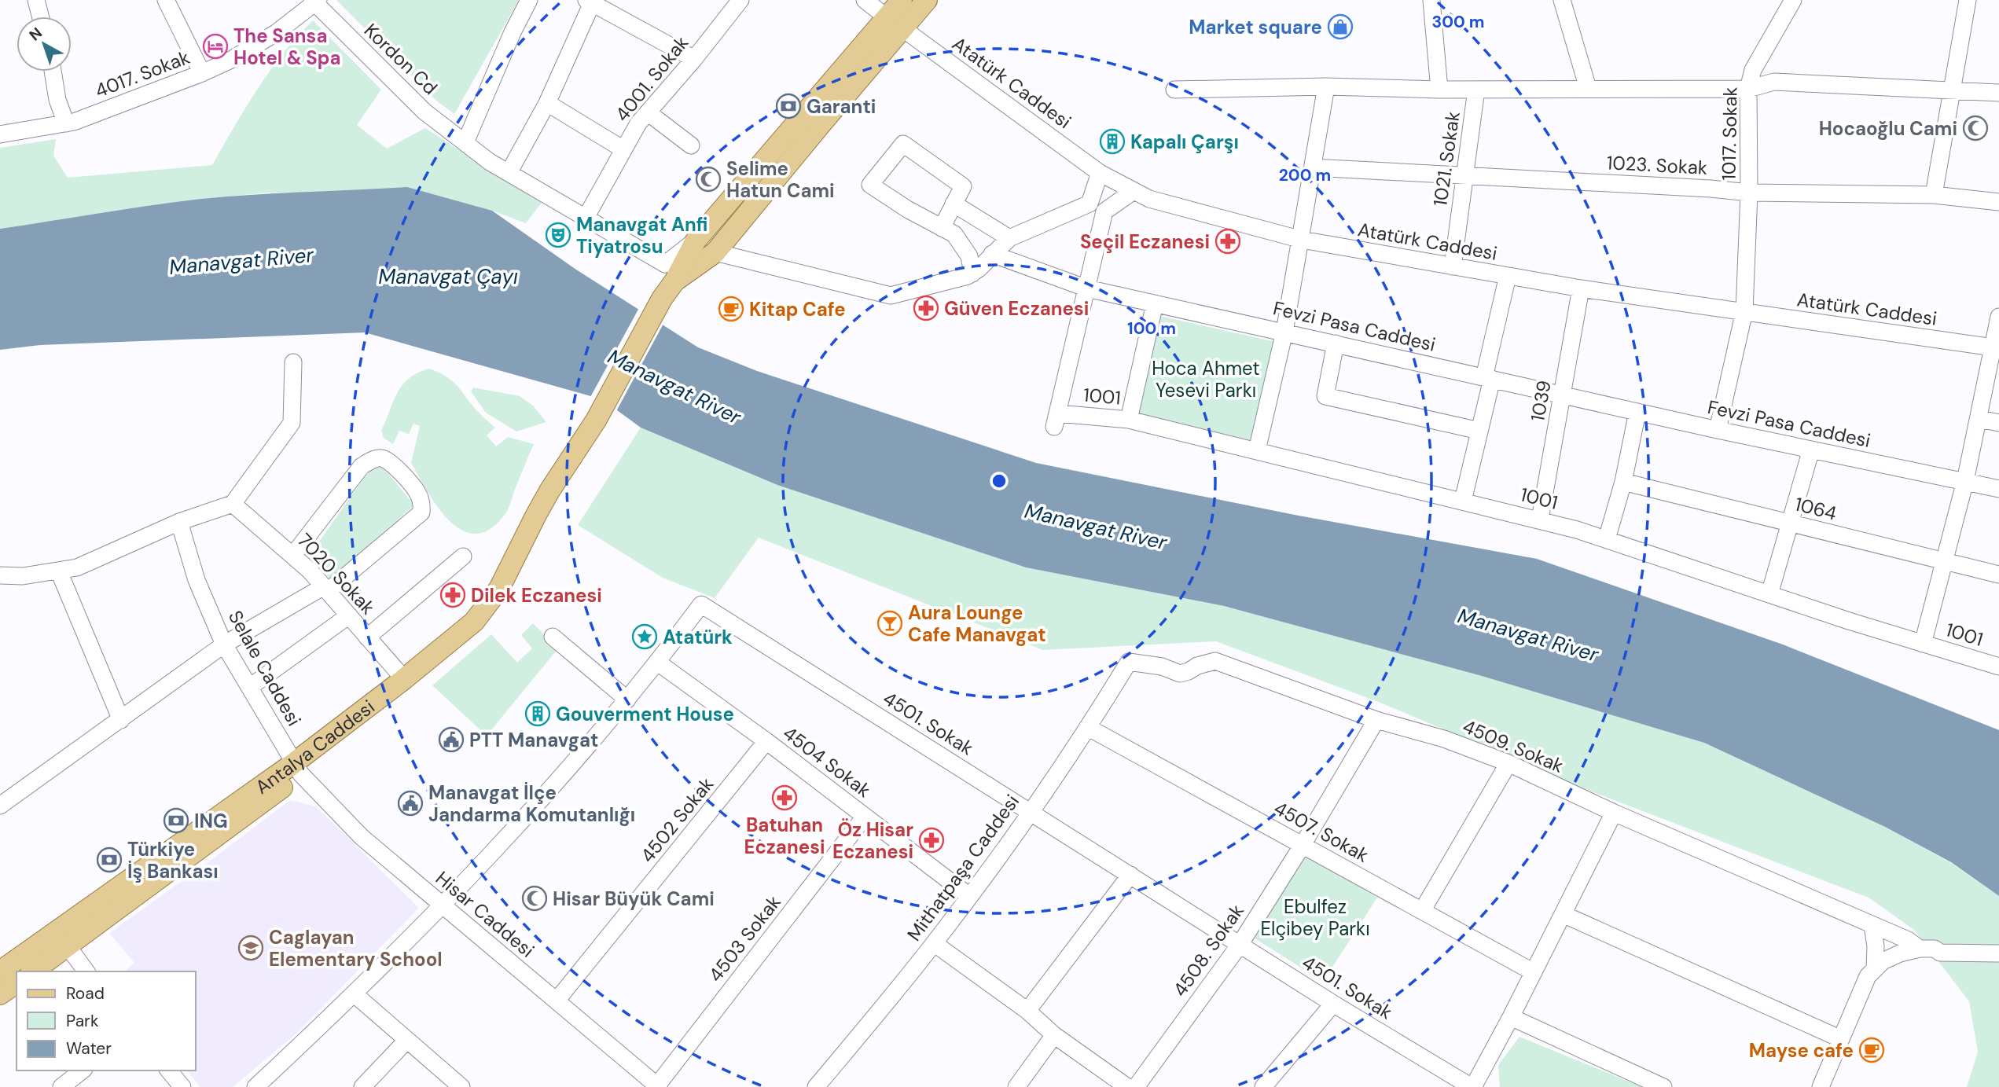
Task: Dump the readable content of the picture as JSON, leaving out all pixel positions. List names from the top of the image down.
{
  "streets": {
    "main road": ["Antalya Caddesi"],
    "street": [
      "Kordon Cd",
      "4017. Sokak",
      "4001. Sokak",
      "Atatürk Caddesi",
      "1017. Sokak",
      "1021. Sokak",
      "1023. Sokak",
      "Fevzi Pasa Caddesi",
      "1001",
      "1039",
      "1064",
      "7020 Sokak",
      "Selale Caddesi",
      "4501. Sokak",
      "4509. Sokak",
      "4504 Sokak",
      "4502 Sokak",
      "4507. Sokak",
      "Mithatpaşa Caddesi",
      "Hisar Caddesi",
      "4503 Sokak",
      "4508. Sokak"
    ]
  },
  "crossings": [
    ["Kordon Cd", "4017. Sokak"],
    ["Kordon Cd", "4001. Sokak"],
    ["Atatürk Caddesi", "1017. Sokak"],
    ["Atatürk Caddesi", "1021. Sokak"],
    ["Atatürk Caddesi", "1039"],
    ["1017. Sokak", "1023. Sokak"],
    ["1017. Sokak", "Fevzi Pasa Caddesi"],
    ["1021. Sokak", "1023. Sokak"],
    ["Fevzi Pasa Caddesi", "1001"],
    ["Fevzi Pasa Caddesi", "1039"],
    ["1001", "1039"],
    ["7020 Sokak", "Antalya Caddesi"],
    ["Selale Caddesi", "Antalya Caddesi"],
    ["Selale Caddesi", "Hisar Caddesi"],
    ["4501. Sokak", "4504 Sokak"],
    ["4501. Sokak", "Mithatpaşa Caddesi"],
    ["4501. Sokak", "Hisar Caddesi"],
    ["4501. Sokak", "4508. Sokak"],
    ["Antalya Caddesi", "Hisar Caddesi"],
    ["4509. Sokak", "Mithatpaşa Caddesi"],
    ["4509. Sokak", "4508. Sokak"],
    ["4504 Sokak", "4502 Sokak"],
    ["4504 Sokak", "Mithatpaşa Caddesi"],
    ["4504 Sokak", "4503 Sokak"],
    ["4502 Sokak", "Hisar Caddesi"],
    ["4507. Sokak", "Mithatpaşa Caddesi"],
    ["4507. Sokak", "4508. Sokak"],
    ["Hisar Caddesi", "4503 Sokak"]
  ],
  "water": ["Manavgat River", "Manavgat Çayı"],
  "parks": ["Hoca Ahmet Yesevi Parkı", "Ebulfez Elçibey Parkı"],
  "places": {
    "shop": ["Market square"],
    "hotel": ["The Sansa Hotel & Spa"],
    "bank": ["Garanti", "ING", "Türkiye İş Bankası"],
    "mosque": ["Hocaoğlu Cami", "Selime Hatun Cami", "Hisar Büyük Cami"],
    "building": ["Kapalı Çarşı", "Gouverment House"],
    "theatre": ["Manavgat Anfi Tiyatrosu"],
    "pharmacy": [
      "Seçil Eczanesi",
      "Güven Eczanesi",
      "Dilek Eczanesi",
      "Batuhan Eczanesi",
      "Öz Hisar Eczanesi"
    ],
    "cafe": ["Kitap Cafe", "Mayse cafe"],
    "bar": ["Aura Lounge Cafe Manavgat"],
    "place": ["Atatürk"],
    "public building": ["PTT Manavgat", "Manavgat İlçe Jandarma Komutanlığı"],
    "school or university": ["Caglayan Elementary School"]
  },
  "legend": ["Road", "Park", "Water"],
  "north": "top left",
  "rings": ["300 m", "200 m", "100 m"]
}
